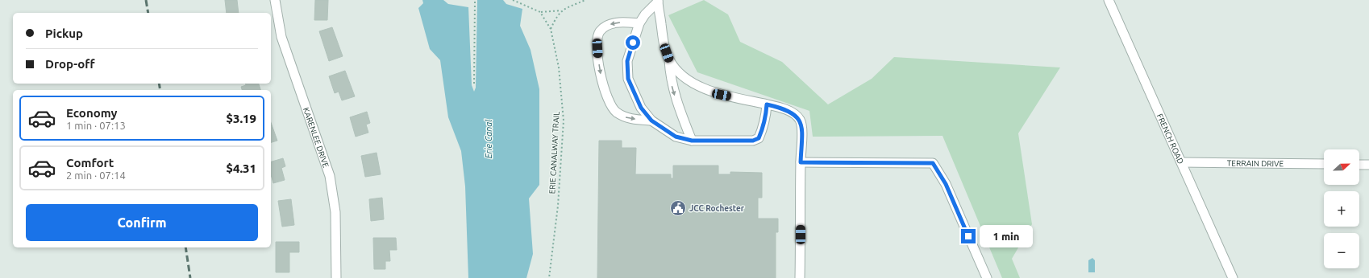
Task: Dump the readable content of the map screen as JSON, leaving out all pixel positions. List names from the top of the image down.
{
  "streets": {
    "street": ["KARENLEE DRIVE", "FRENCH ROAD", "TERRAIN DRIVE"],
    "path": ["ERIE CANALWAY TRAIL"]
  },
  "crossings": [
    ["FRENCH ROAD", "TERRAIN DRIVE"]
  ],
  "water": ["Erie Canal"],
  "places": {
    "public building": ["JCC Rochester"]
  },
  "north": "right",
  "page": {
    "banner": ["Pickup", "Drop-off"],
    "list": [
      {
        "name": "Economy",
        "note": "1 min · 07:13",
        "value": "$3.19"
      },
      {
        "name": "Comfort",
        "note": "2 min · 07:14",
        "value": "$4.31"
      }
    ],
    "map_buttons": ["+", "−"],
    "buttons": "Confirm",
    "bubble": "1 min"
  }
}
